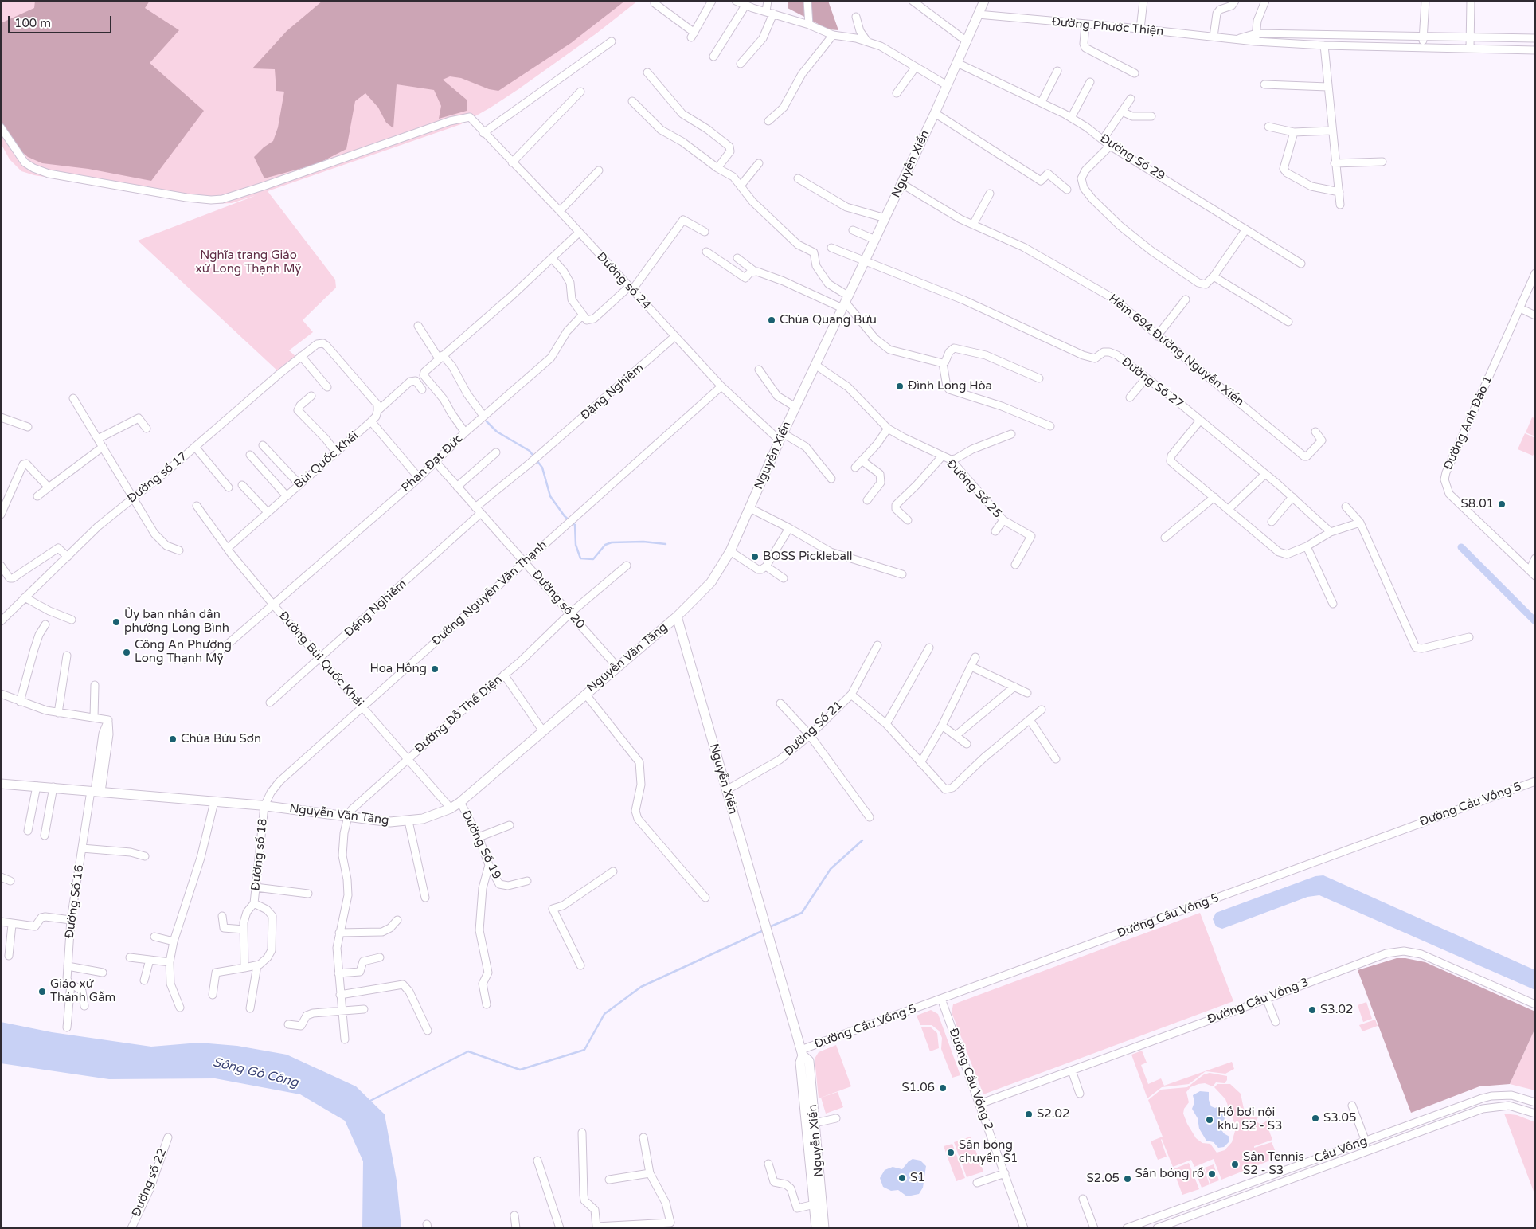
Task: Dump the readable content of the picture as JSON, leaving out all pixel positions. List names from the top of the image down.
{
  "streets": {
    "main road": ["Nguyễn Xiển", "Nguyễn Văn Tăng"],
    "street": [
      "Đường Phước Thiện",
      "Đường Số 29",
      "Đường số 24",
      "Hẻm 694 Đường Nguyễn Xiển",
      "Đường Số 27",
      "Đặng Nghiêm",
      "Đường Anh Đào 1",
      "Bùi Quốc Khái",
      "Phan Đạt Đức",
      "Đường số 17",
      "Đường Số 25",
      "Đường Nguyễn Văn Thạnh",
      "Đường số 20",
      "Đường Bùi Quốc Khái",
      "Đường Đỗ Thế Diện",
      "Đường Số 21",
      "Đường Cầu Vồng 5",
      "Đường Số 19",
      "Đường số 18",
      "Đường Số 16",
      "Đường Cầu Vồng 3",
      "Đường Cầu Vồng 2",
      "Cầu Vồng",
      "Đường số 22"
    ]
  },
  "crossings": [
    ["Đường Phước Thiện", "Nguyễn Xiển"],
    ["Đường Số 29", "Nguyễn Xiển"],
    ["Nguyễn Xiển", "Đường số 24"],
    ["Nguyễn Xiển", "Hẻm 694 Đường Nguyễn Xiển"],
    ["Nguyễn Xiển", "Đường Số 27"],
    ["Nguyễn Xiển", "Đường Số 25"],
    ["Nguyễn Xiển", "Nguyễn Văn Tăng"],
    ["Nguyễn Xiển", "Đường Số 21"],
    ["Nguyễn Xiển", "Đường Cầu Vồng 5"],
    ["Đường số 24", "Đặng Nghiêm"],
    ["Đường số 24", "Đường Nguyễn Văn Thạnh"],
    ["Đặng Nghiêm", "Đường số 20"],
    ["Đặng Nghiêm", "Đường Bùi Quốc Khái"],
    ["Bùi Quốc Khái", "Đường số 17"],
    ["Bùi Quốc Khái", "Đường Bùi Quốc Khái"],
    ["Phan Đạt Đức", "Đường số 20"],
    ["Phan Đạt Đức", "Đường Bùi Quốc Khái"],
    ["Đường Nguyễn Văn Thạnh", "Đường số 20"],
    ["Đường Nguyễn Văn Thạnh", "Nguyễn Văn Tăng"],
    ["Đường Nguyễn Văn Thạnh", "Đường Bùi Quốc Khái"],
    ["Đường Nguyễn Văn Thạnh", "Đường số 18"],
    ["Đường số 20", "Nguyễn Văn Tăng"],
    ["Đường số 20", "Đường Đỗ Thế Diện"],
    ["Nguyễn Văn Tăng", "Đường Bùi Quốc Khái"],
    ["Nguyễn Văn Tăng", "Đường Đỗ Thế Diện"],
    ["Nguyễn Văn Tăng", "Đường Số 19"],
    ["Nguyễn Văn Tăng", "Đường số 18"],
    ["Nguyễn Văn Tăng", "Đường Số 16"],
    ["Đường Bùi Quốc Khái", "Đường Đỗ Thế Diện"],
    ["Đường Cầu Vồng 5", "Đường Cầu Vồng 2"],
    ["Đường Cầu Vồng 3", "Đường Cầu Vồng 2"]
  ],
  "water": ["Sông Gò Công"],
  "parks": ["Nghĩa trang Giáo xứ Long Thạnh Mỹ"],
  "places": [
    "Chùa Quang Bửu",
    "Đình Long Hòa",
    "S8.01",
    "BOSS Pickleball",
    "Ủy ban nhân dân phường Long Bình",
    "Công An Phường Long Thạnh Mỹ",
    "Hoa Hồng",
    "Chùa Bửu Sơn",
    "Giáo xứ Thánh Gẫm",
    "S3.02",
    "S1.06",
    "S2.02",
    "S3.05",
    "Hồ bơi nội khu S2 - S3",
    "Sân bóng chuyền S1",
    "Sân Tennis S2 - S3",
    "Sân bóng rổ",
    "S1",
    "S2.05"
  ],
  "scale_bar": "100 m"
}
